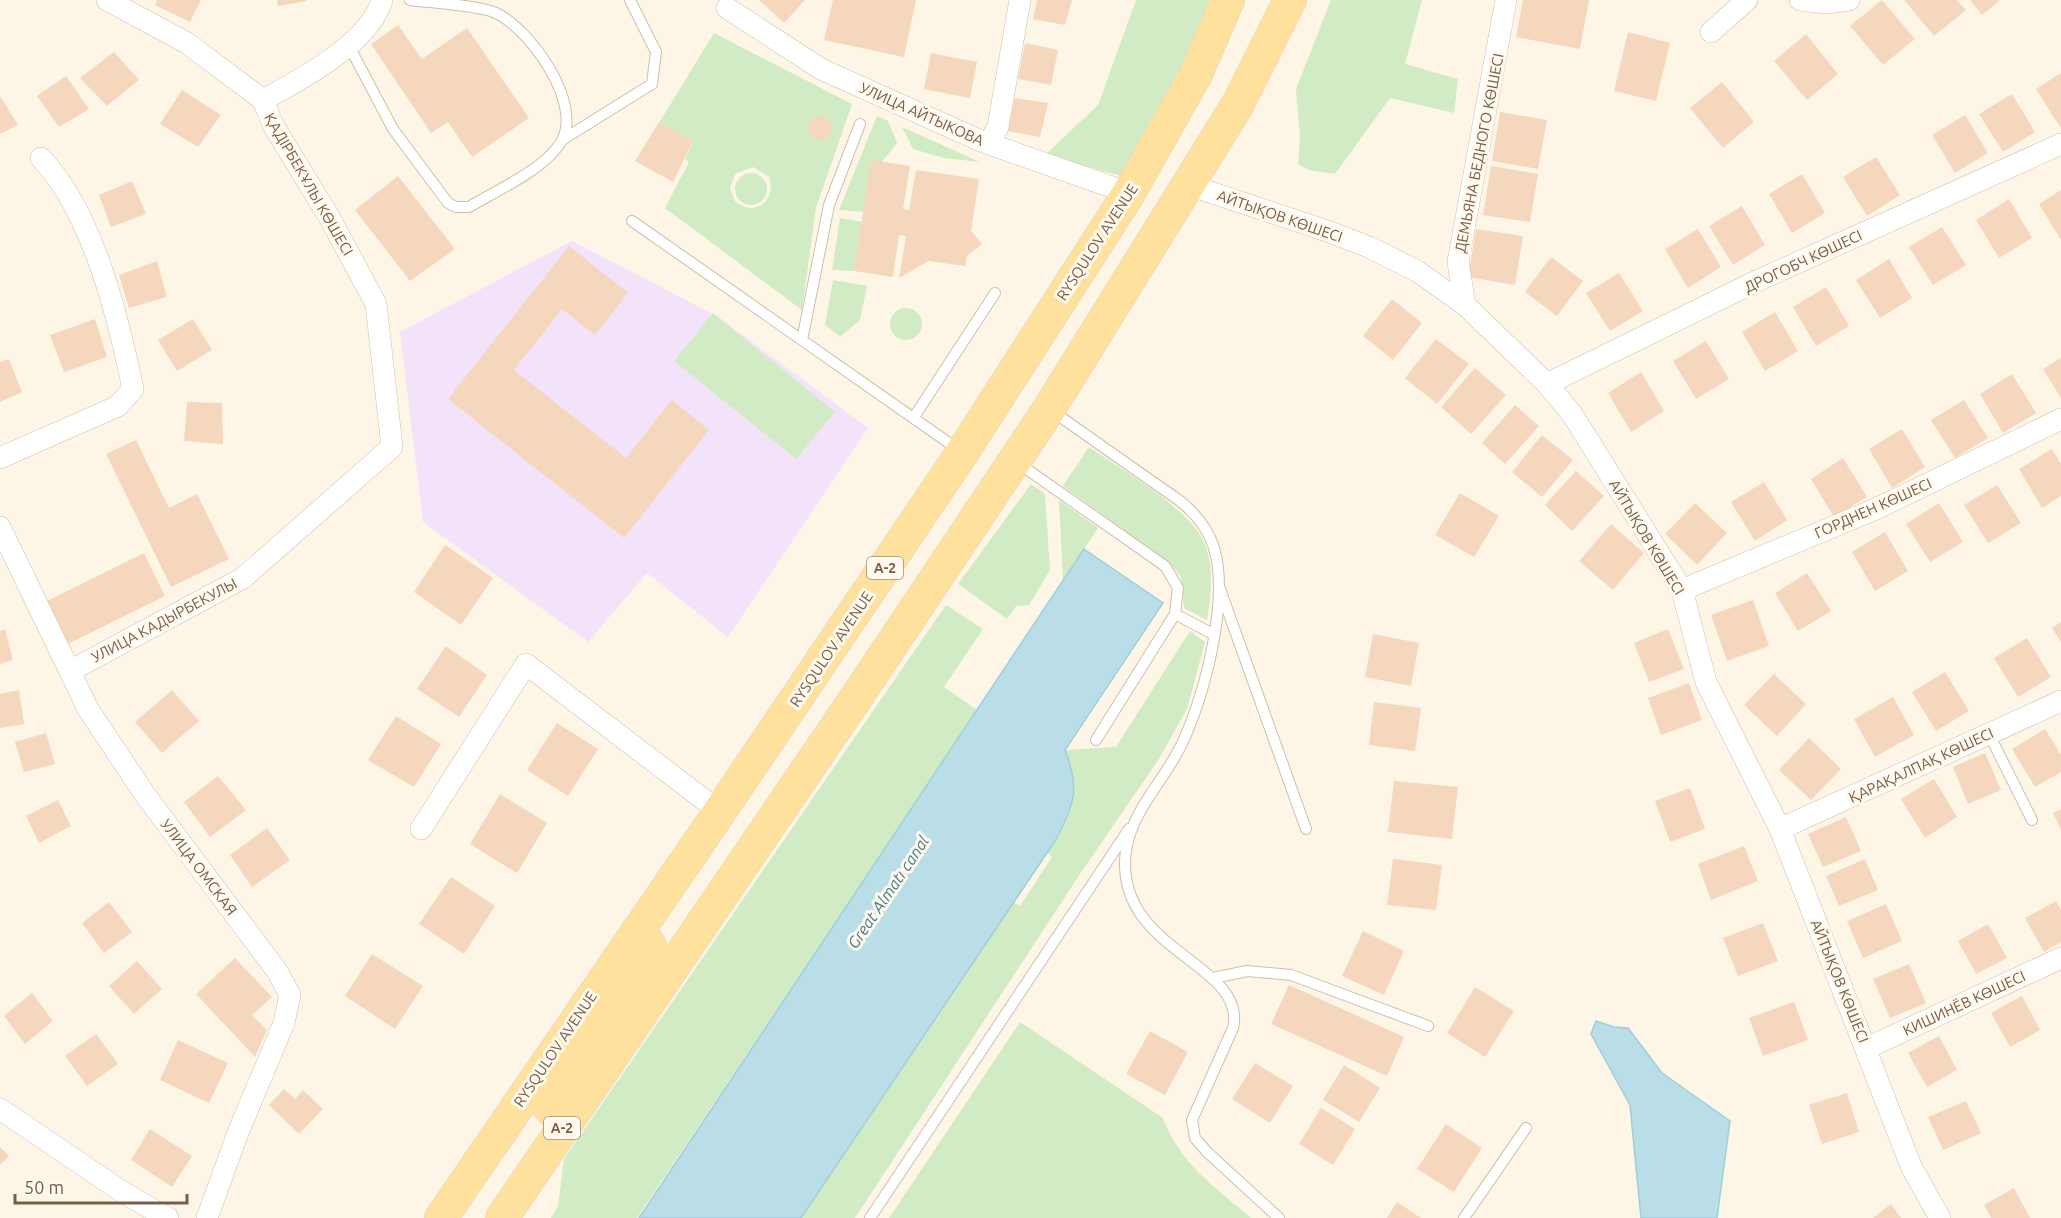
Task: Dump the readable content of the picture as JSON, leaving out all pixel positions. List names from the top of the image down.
{
  "streets": {
    "main road": ["RYSQULOV AVENUE", "A-2"],
    "street": [
      "УЛИЦА АЙТЫКОВА",
      "ДЕМЬЯНА БЕДНОГО КӨШЕСІ",
      "ҚАДІРБЕКҰЛЫ КӨШЕСІ",
      "АЙТЫҚОВ КӨШЕСІ",
      "ДРОГОБЧ КӨШЕСІ",
      "ГОРДНЕН КӨШЕСІ",
      "УЛИЦА КАДЫРБЕКУЛЫ",
      "ҚАРАҚАЛПАҚ КӨШЕСІ",
      "УЛИЦА ОМСКАЯ",
      "КИШИНЁВ КӨШЕСІ"
    ]
  },
  "crossings": [
    ["УЛИЦА АЙТЫКОВА", "RYSQULOV AVENUE"],
    ["ДЕМЬЯНА БЕДНОГО КӨШЕСІ", "АЙТЫҚОВ КӨШЕСІ"],
    ["ҚАДІРБЕКҰЛЫ КӨШЕСІ", "УЛИЦА КАДЫРБЕКУЛЫ"],
    ["АЙТЫҚОВ КӨШЕСІ", "ДРОГОБЧ КӨШЕСІ"],
    ["АЙТЫҚОВ КӨШЕСІ", "ГОРДНЕН КӨШЕСІ"],
    ["АЙТЫҚОВ КӨШЕСІ", "A-2"],
    ["АЙТЫҚОВ КӨШЕСІ", "ҚАРАҚАЛПАҚ КӨШЕСІ"],
    ["АЙТЫҚОВ КӨШЕСІ", "КИШИНЁВ КӨШЕСІ"],
    ["УЛИЦА КАДЫРБЕКУЛЫ", "УЛИЦА ОМСКАЯ"]
  ],
  "water": ["Great Almatı canal"],
  "scale_bar": "50 m"
}
